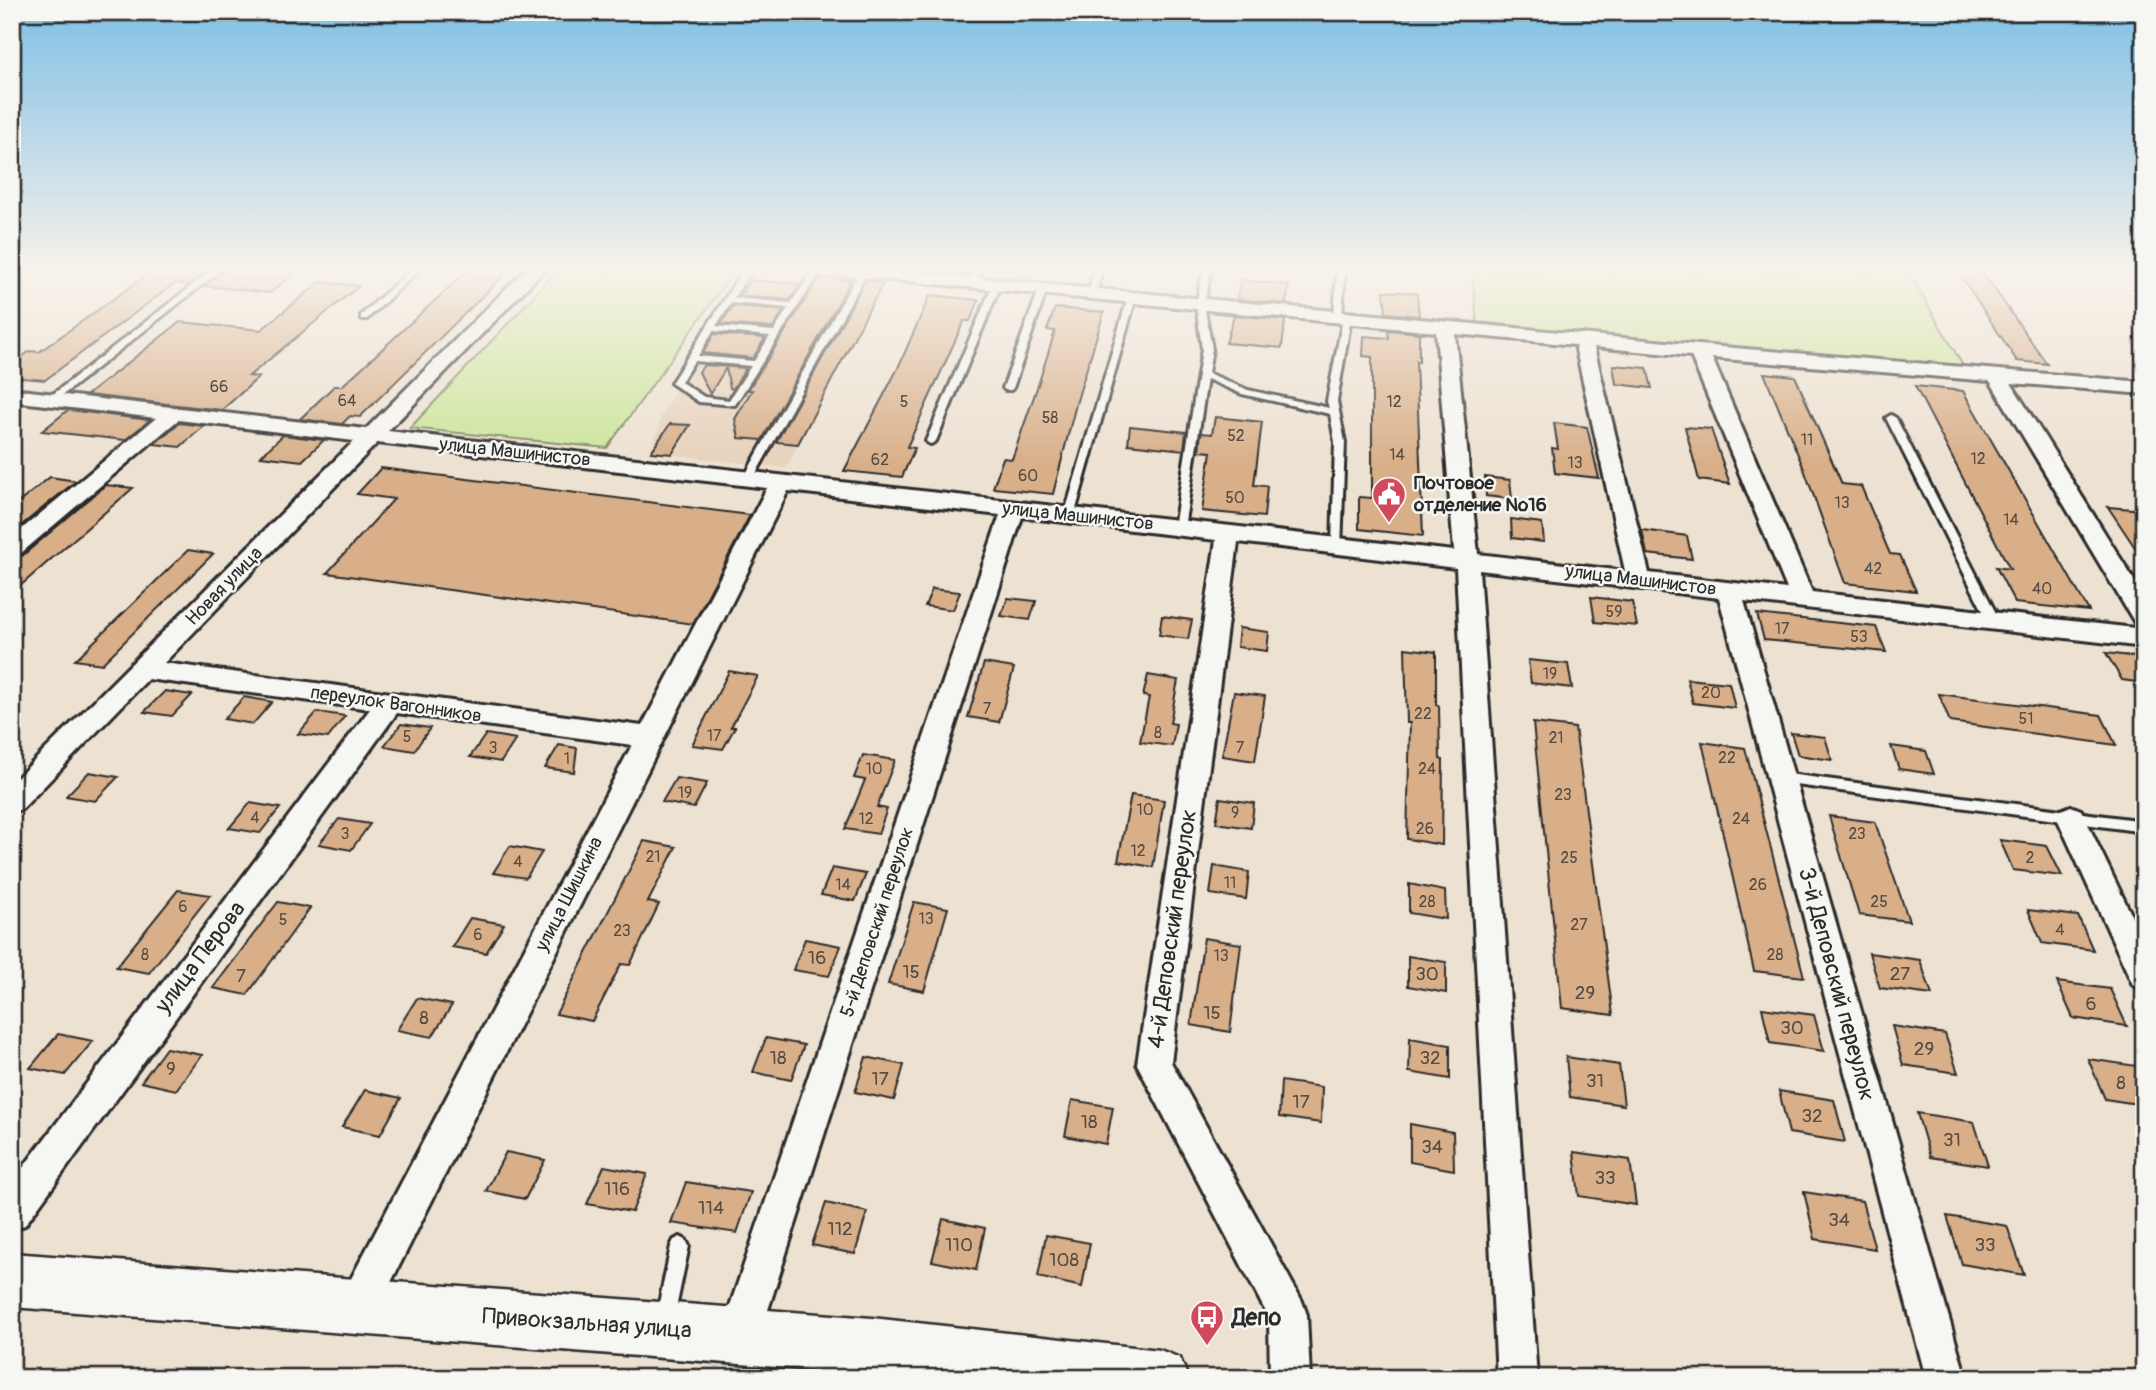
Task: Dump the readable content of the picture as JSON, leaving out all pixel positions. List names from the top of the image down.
{
  "streets": {
    "street": [
      "улица Машинистов",
      "Новая улица",
      "переулок Вагонников",
      "улица Шишкина",
      "5-й Деповский переулок",
      "4-й Деповский переулок",
      "улица Перова",
      "3-й Деповский переулок",
      "Привокзальная улица"
    ]
  },
  "crossings": [
    ["улица Машинистов", "Новая улица"],
    ["улица Машинистов", "улица Шишкина"],
    ["улица Машинистов", "5-й Деповский переулок"],
    ["улица Машинистов", "4-й Деповский переулок"],
    ["улица Машинистов", "3-й Деповский переулок"],
    ["Новая улица", "переулок Вагонников"],
    ["переулок Вагонников", "улица Шишкина"],
    ["переулок Вагонников", "улица Перова"],
    ["улица Шишкина", "Привокзальная улица"],
    ["5-й Деповский переулок", "Привокзальная улица"]
  ],
  "places": {
    "public building": ["Почтовое отделение №16"],
    "bus stop": ["Депо"]
  },
  "house_numbers": [
    "66",
    "64",
    "5",
    "12",
    "58",
    "52",
    "11",
    "14",
    "12",
    "62",
    "13",
    "60",
    "50",
    "13",
    "14",
    "42",
    "40",
    "59",
    "17",
    "53",
    "19",
    "20",
    "7",
    "22",
    "51",
    "8",
    "17",
    "5",
    "21",
    "3",
    "7",
    "22",
    "1",
    "10",
    "24",
    "19",
    "23",
    "10",
    "9",
    "4",
    "12",
    "24",
    "26",
    "3",
    "23",
    "12",
    "21",
    "25",
    "2",
    "4",
    "11",
    "14",
    "26",
    "28",
    "25",
    "6",
    "13",
    "5",
    "27",
    "4",
    "23",
    "6",
    "8",
    "28",
    "13",
    "16",
    "15",
    "30",
    "27",
    "7",
    "29",
    "6",
    "15",
    "8",
    "30",
    "29",
    "18",
    "32",
    "9",
    "17",
    "31",
    "8",
    "17",
    "32",
    "18",
    "31",
    "34",
    "33",
    "116",
    "114",
    "34",
    "112",
    "110",
    "33",
    "108"
  ]
}
